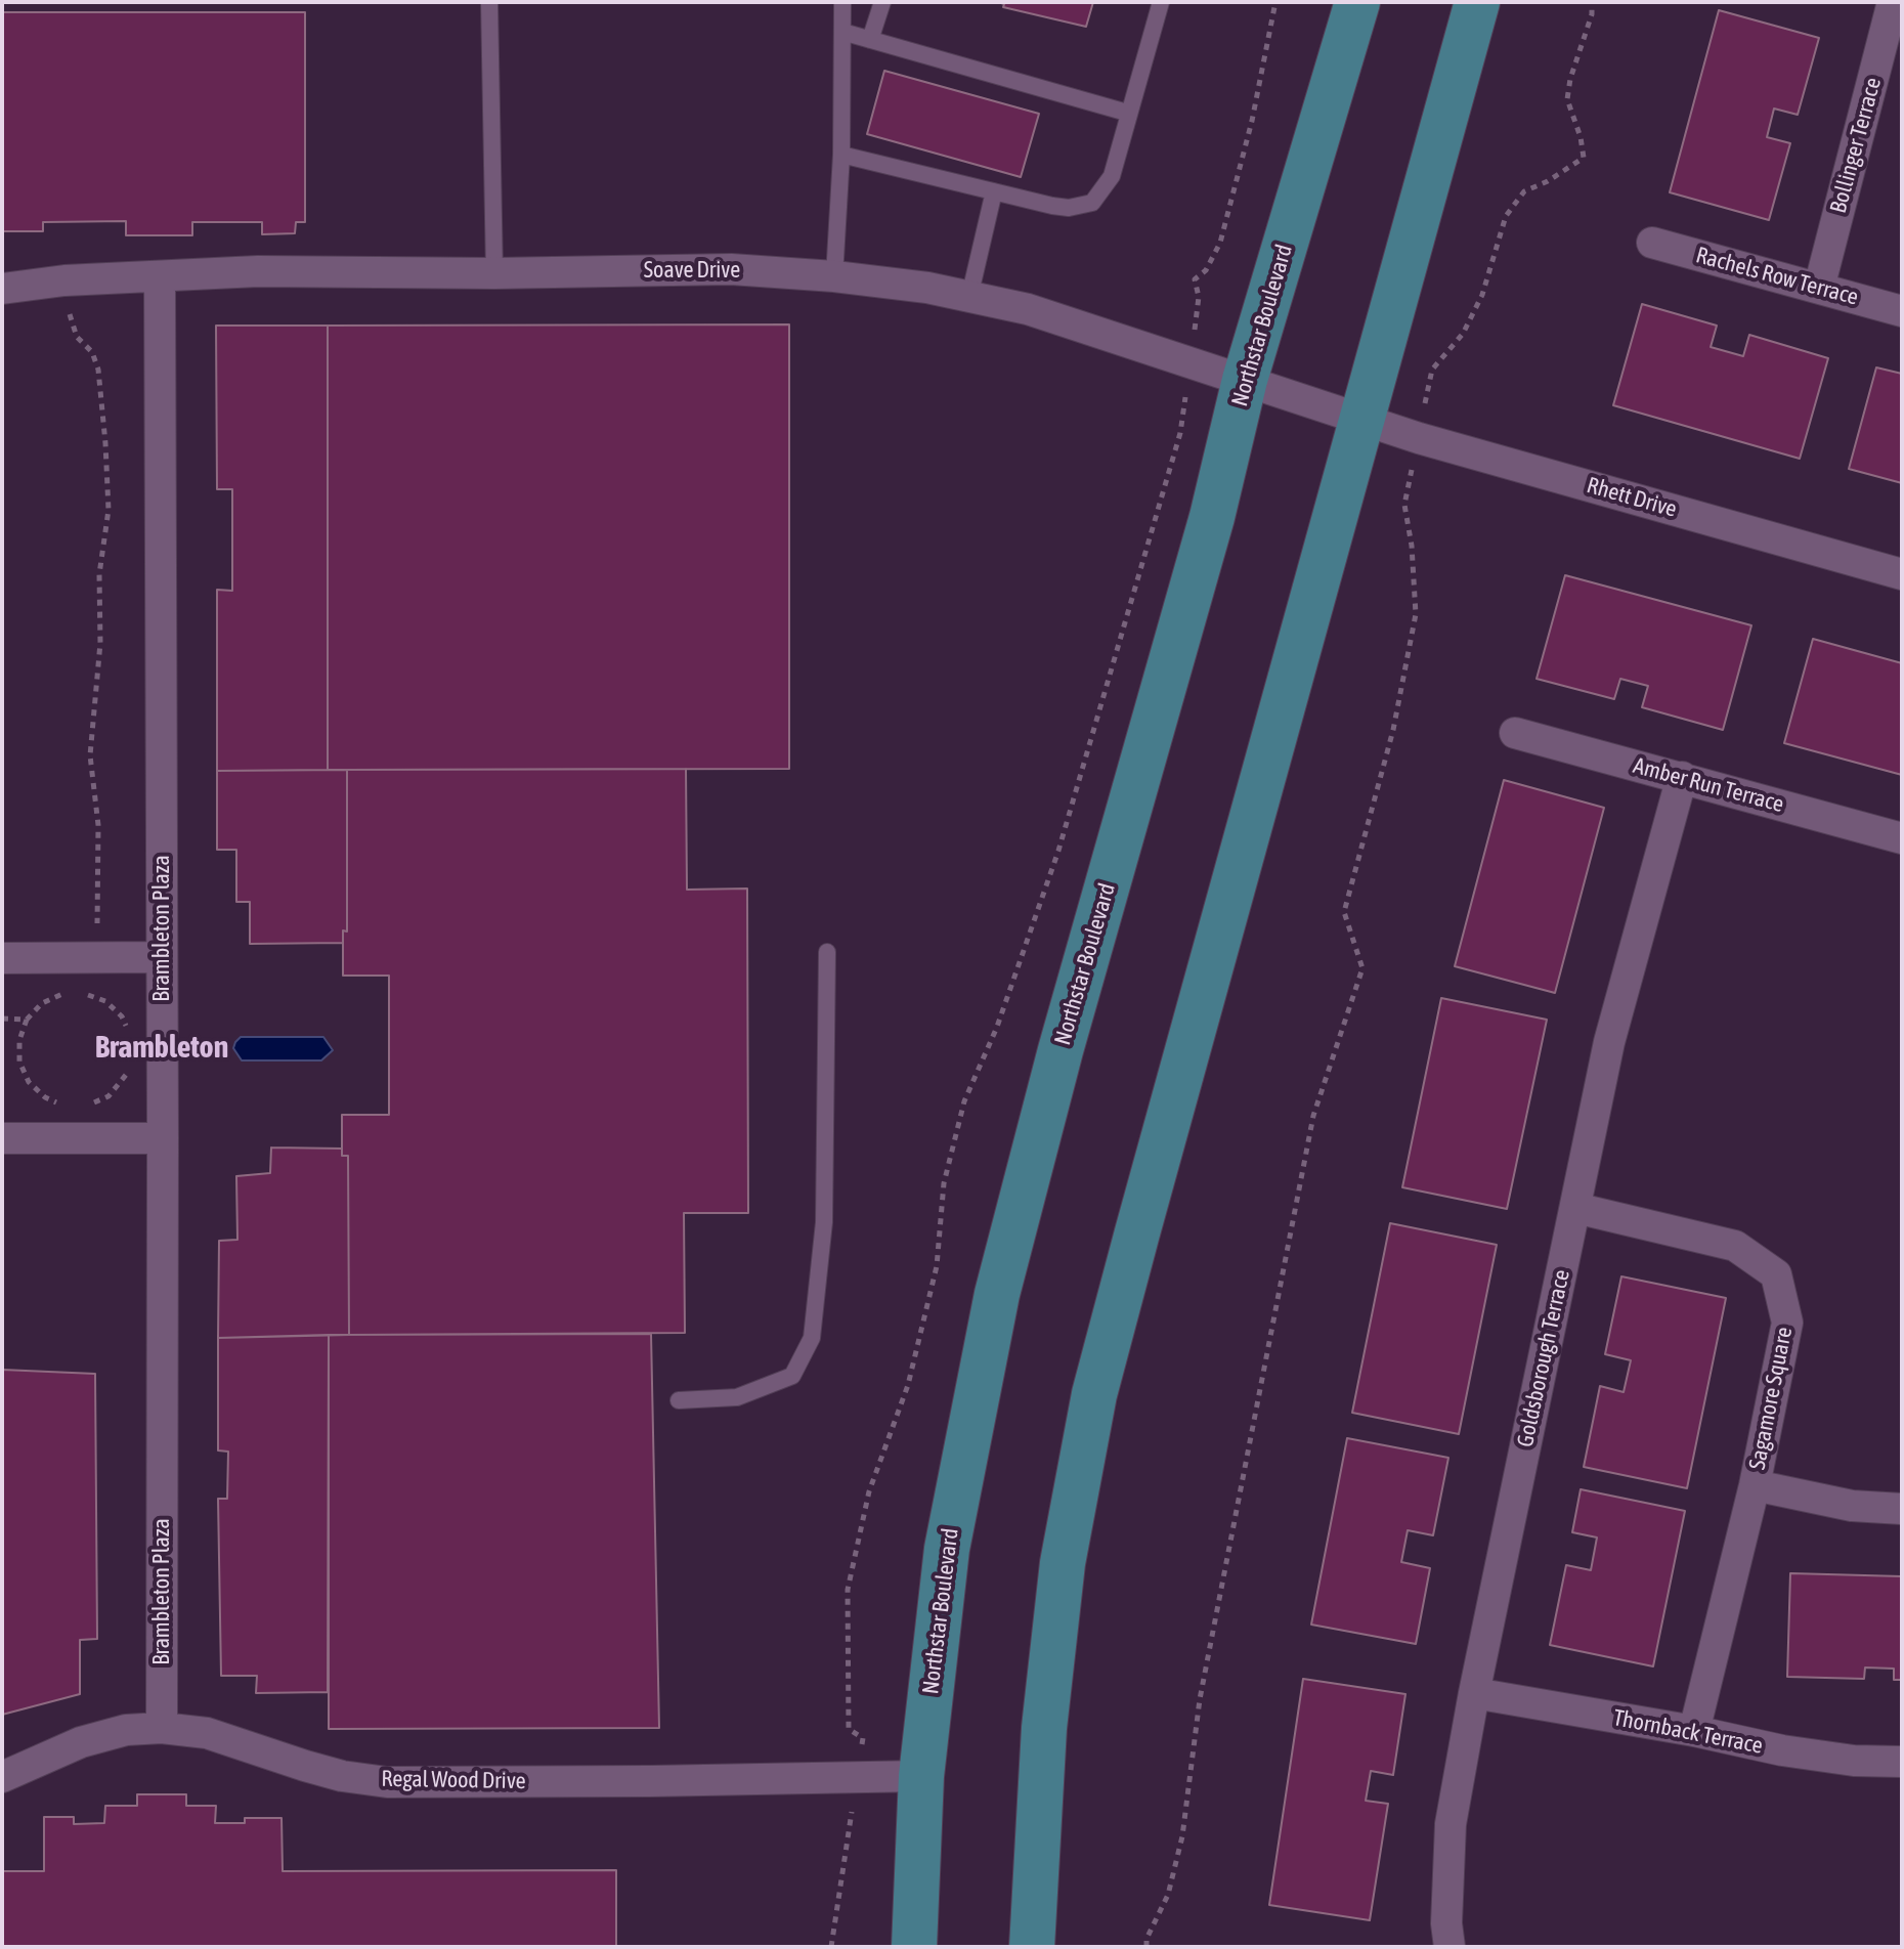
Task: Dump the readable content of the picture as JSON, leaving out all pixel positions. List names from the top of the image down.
{
  "streets": {
    "main road": ["Northstar Boulevard"],
    "street": [
      "Bollinger Terrace",
      "Soave Drive",
      "Rachels Row Terrace",
      "Rhett Drive",
      "Amber Run Terrace",
      "Brambleton Plaza",
      "Goldsborough Terrace",
      "Sagamore Square",
      "Thornback Terrace",
      "Regal Wood Drive"
    ]
  },
  "crossings": [
    ["Bollinger Terrace", "Rachels Row Terrace"],
    ["Soave Drive", "Northstar Boulevard"],
    ["Soave Drive", "Rhett Drive"],
    ["Soave Drive", "Brambleton Plaza"],
    ["Northstar Boulevard", "Regal Wood Drive"],
    ["Amber Run Terrace", "Goldsborough Terrace"],
    ["Brambleton Plaza", "Regal Wood Drive"],
    ["Goldsborough Terrace", "Sagamore Square"],
    ["Goldsborough Terrace", "Thornback Terrace"],
    ["Sagamore Square", "Thornback Terrace"]
  ],
  "districts": ["Brambleton"]
}
